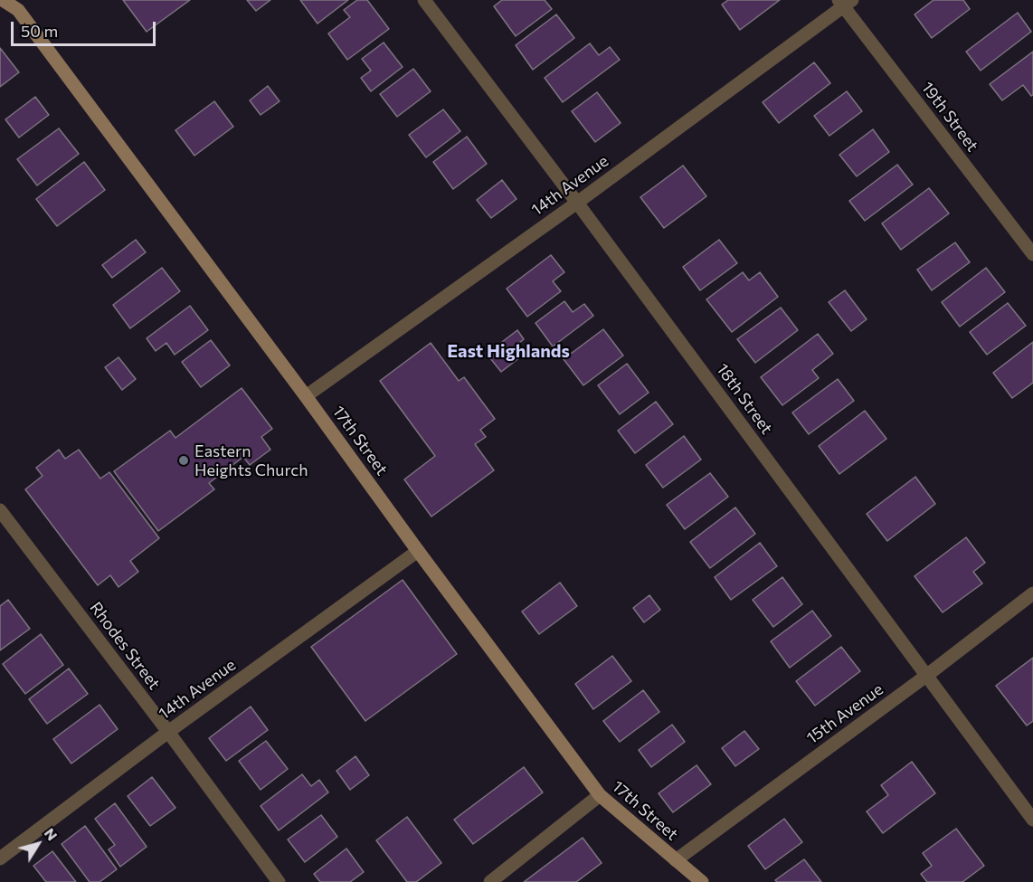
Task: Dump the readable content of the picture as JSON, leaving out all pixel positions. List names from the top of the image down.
{
  "streets": {
    "street": [
      "19th Street",
      "14th Avenue",
      "18th Street",
      "17th Street",
      "Rhodes Street",
      "15th Avenue"
    ]
  },
  "crossings": [
    ["19th Street", "14th Avenue"],
    ["14th Avenue", "18th Street"],
    ["14th Avenue", "17th Street"],
    ["14th Avenue", "Rhodes Street"],
    ["18th Street", "15th Avenue"],
    ["17th Street", "15th Avenue"]
  ],
  "districts": ["East Highlands"],
  "places": ["Eastern Heights Church"],
  "scale_bar": "50 m",
  "north": "top right"
}
